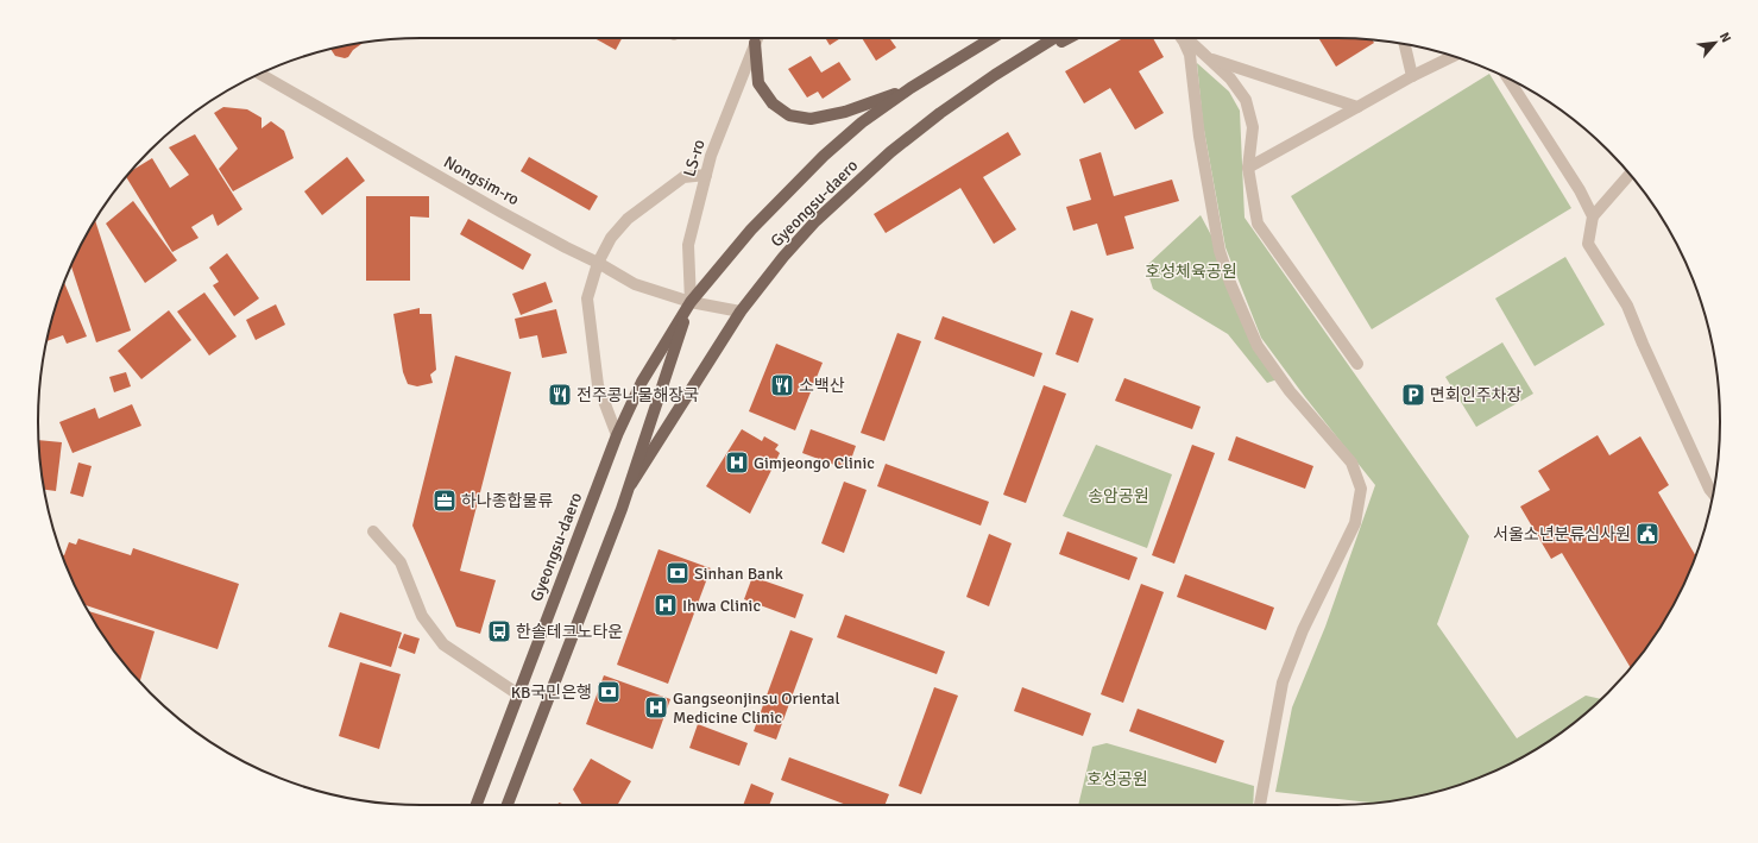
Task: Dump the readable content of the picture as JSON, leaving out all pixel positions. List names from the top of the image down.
{
  "streets": {
    "main road": ["Gyeongsu-daero"],
    "street": ["LS-ro", "Nongsim-ro"]
  },
  "crossings": [
    ["LS-ro", "Nongsim-ro"],
    ["LS-ro", "Gyeongsu-daero"],
    ["Nongsim-ro", "Gyeongsu-daero"]
  ],
  "parks": ["호성체육공원", "송암공원", "호성공원"],
  "places": {
    "restaurant": ["소백산", "전주콩나물해장국"],
    "parking": ["면회인주차장"],
    "hospital": ["Gimjeongo Clinic", "Ihwa Clinic", "Gangseonjinsu Oriental Medicine Clinic"],
    "office": ["하나종합물류"],
    "public building": ["서울소년분류심사원"],
    "bank": ["Sinhan Bank", "KB국민은행"],
    "bus stop": ["한솔테크노타운"]
  },
  "north": "top right"
}
